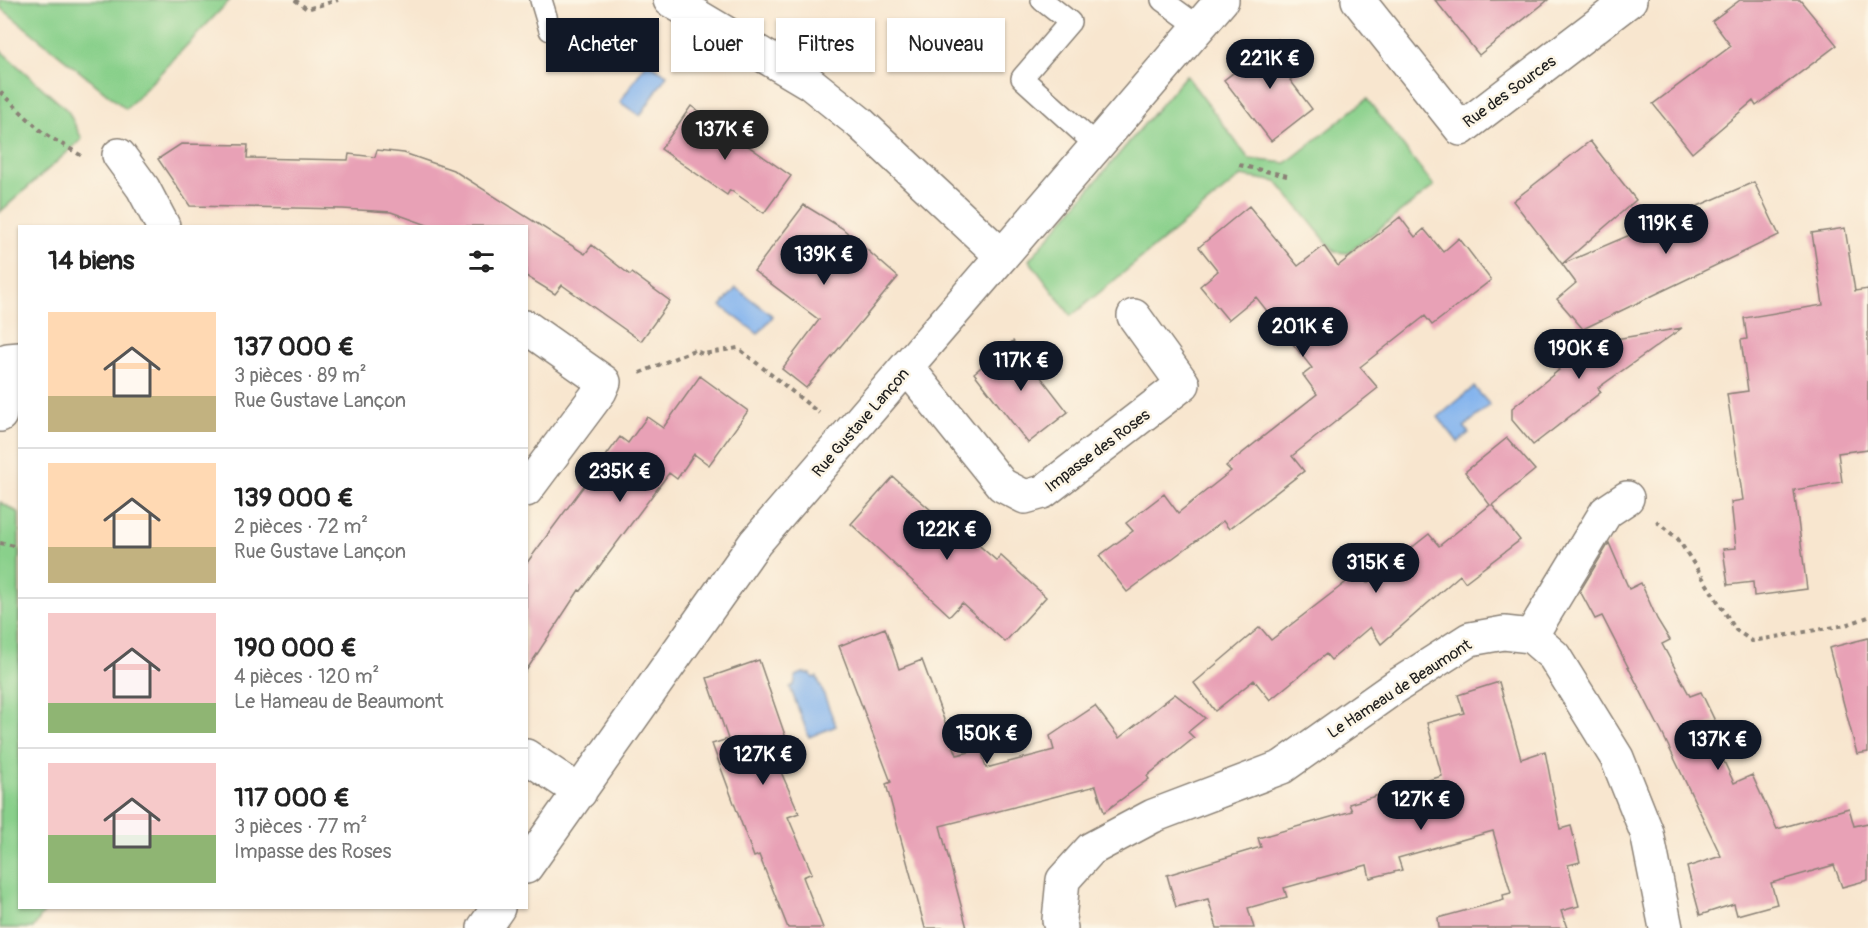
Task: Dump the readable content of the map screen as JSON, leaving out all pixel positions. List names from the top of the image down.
{
  "streets": {
    "street": [
      "Rue des Sources",
      "Rue Gustave Lançon",
      "Impasse des Roses",
      "Le Hameau de Beaumont"
    ]
  },
  "crossings": [
    ["Rue Gustave Lançon", "Impasse des Roses"]
  ],
  "page": {
    "chip": [
      "Acheter",
      "Louer",
      "Filtres",
      "Nouveau"
    ],
    "price": [
      "221K €",
      "137K €",
      "119K €",
      "139K €",
      "201K €",
      "190K €",
      "117K €",
      "235K €",
      "122K €",
      "315K €",
      "150K €",
      "137K €",
      "127K €",
      "127K €"
    ],
    "heading": "14 biens",
    "list": [
      {
        "name": "137 000 €",
        "note": "3 pièces · 89 m² · Rue Gustave Lançon"
      },
      {
        "name": "139 000 €",
        "note": "2 pièces · 72 m² · Rue Gustave Lançon"
      },
      {
        "name": "190 000 €",
        "note": "4 pièces · 120 m² · Le Hameau de Beaumont"
      },
      {
        "name": "117 000 €",
        "note": "3 pièces · 77 m² · Impasse des Roses"
      }
    ]
  }
}
